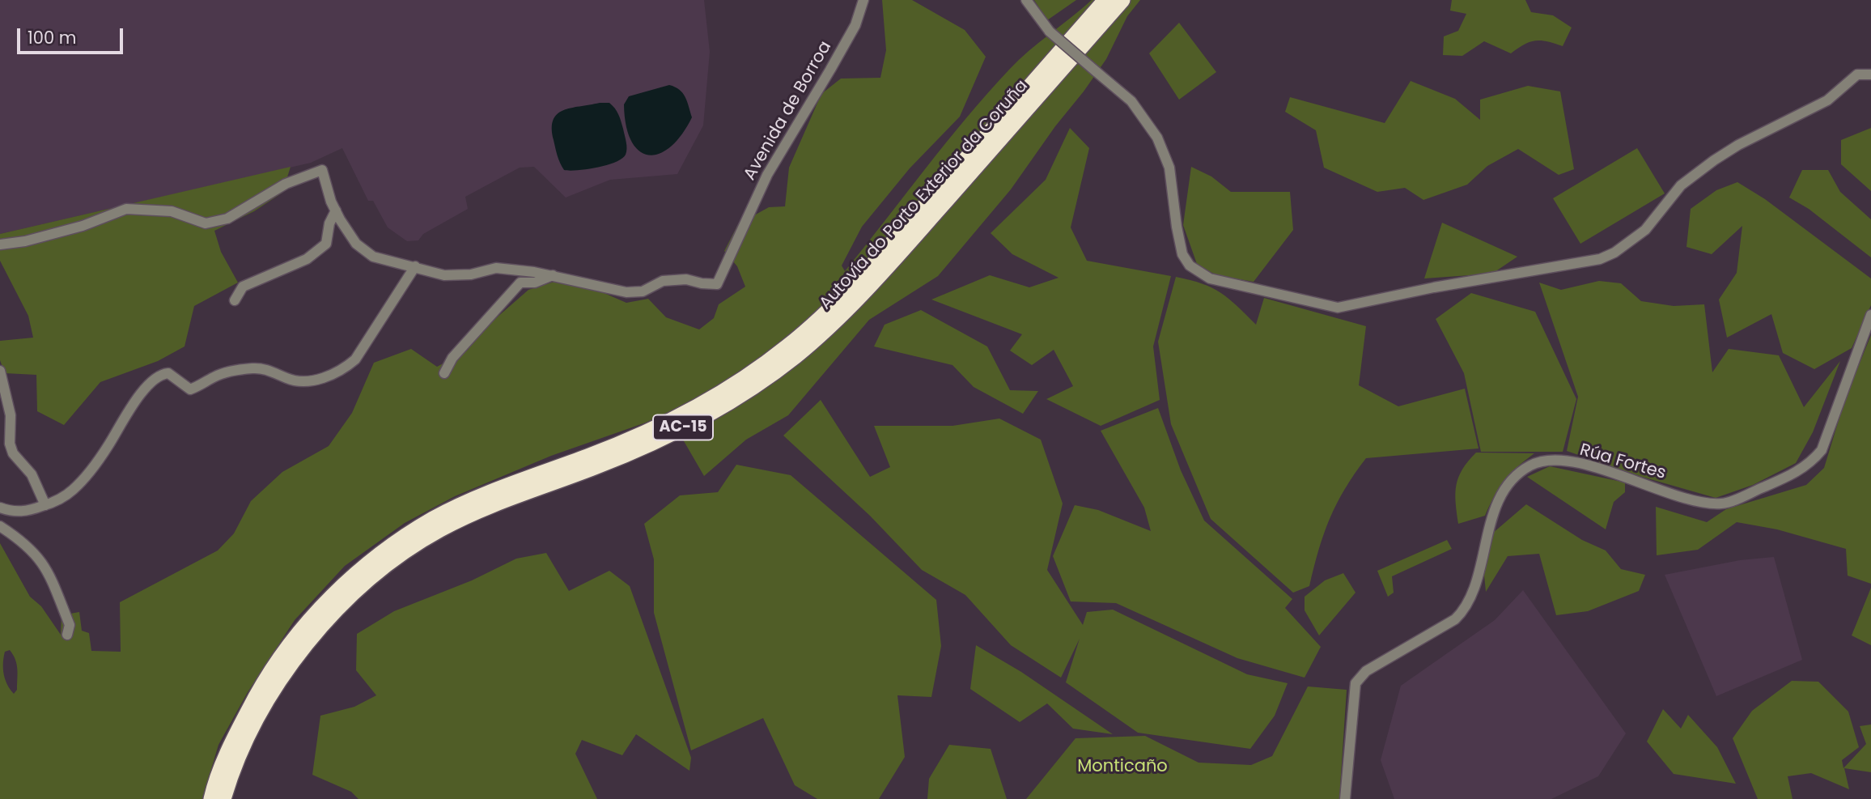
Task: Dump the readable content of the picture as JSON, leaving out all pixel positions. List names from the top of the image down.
{
  "streets": {
    "highway": ["Autovía do Porto Exterior da Coruña", "AC-15"],
    "street": ["Avenida de Borroa", "Rúa Fortes"]
  },
  "parks": ["Monticaño"],
  "scale_bar": "100 m"
}
